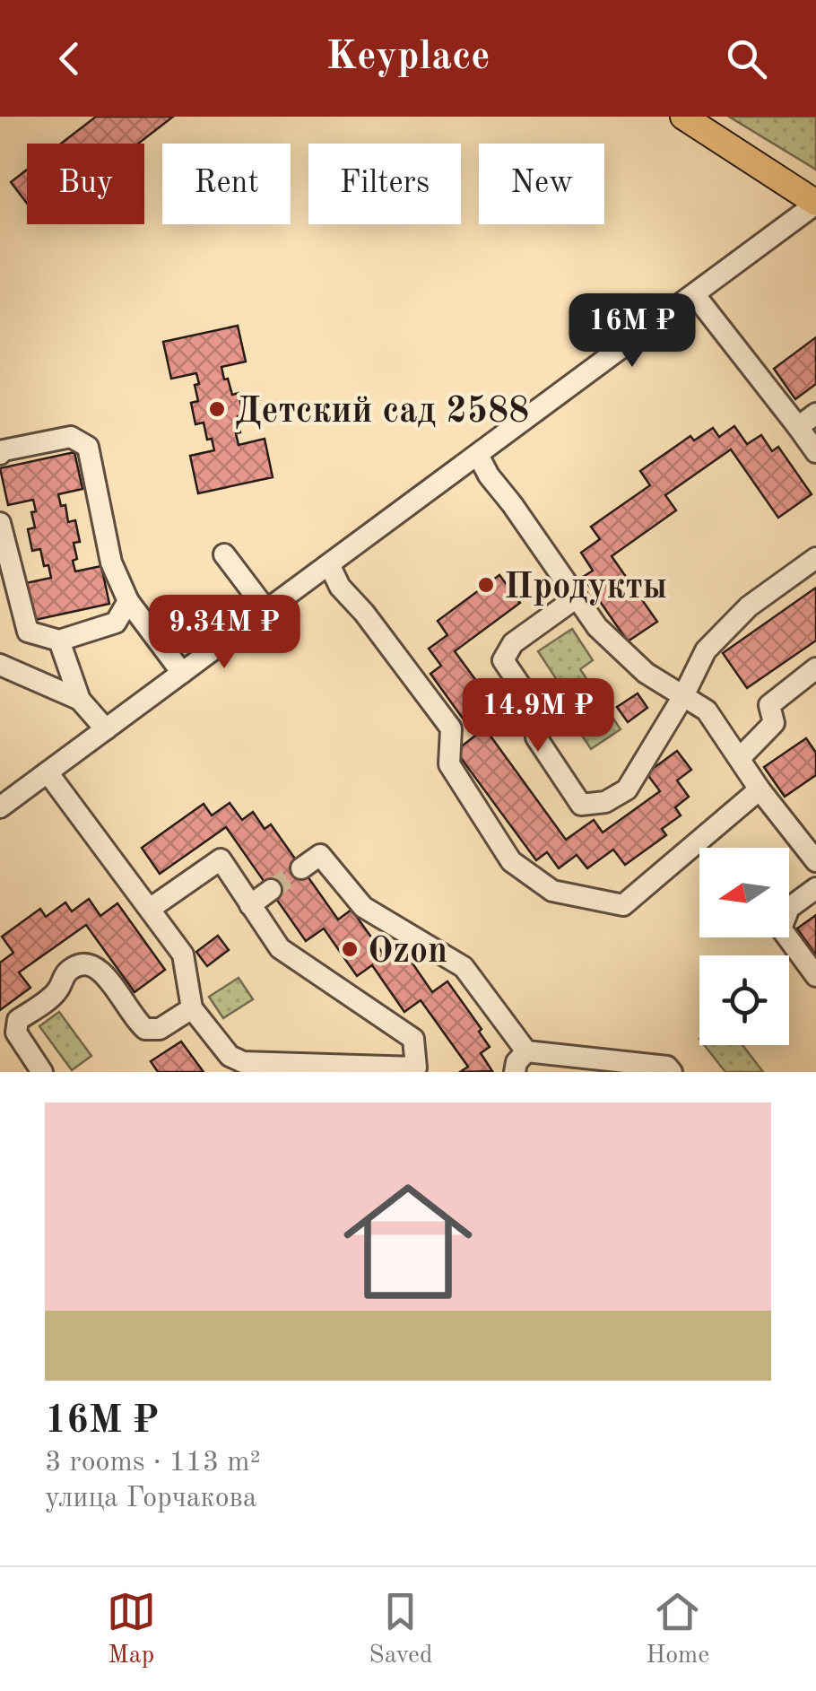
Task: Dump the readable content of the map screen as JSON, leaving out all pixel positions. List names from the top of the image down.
{
  "places": ["Детский сад 2588", "Продукты", "Ozon"],
  "north": "left",
  "page": {
    "header": "Keyplace",
    "chip": [
      "Buy",
      "Rent",
      "Filters",
      "New"
    ],
    "price": ["16M ₽", "9.34M ₽", "14.9M ₽"],
    "list": [
      {
        "name": "16M ₽",
        "note": "3 rooms · 113 m² · улица Горчакова"
      }
    ],
    "tabs": ["Map", "Saved", "Home"]
  }
}
